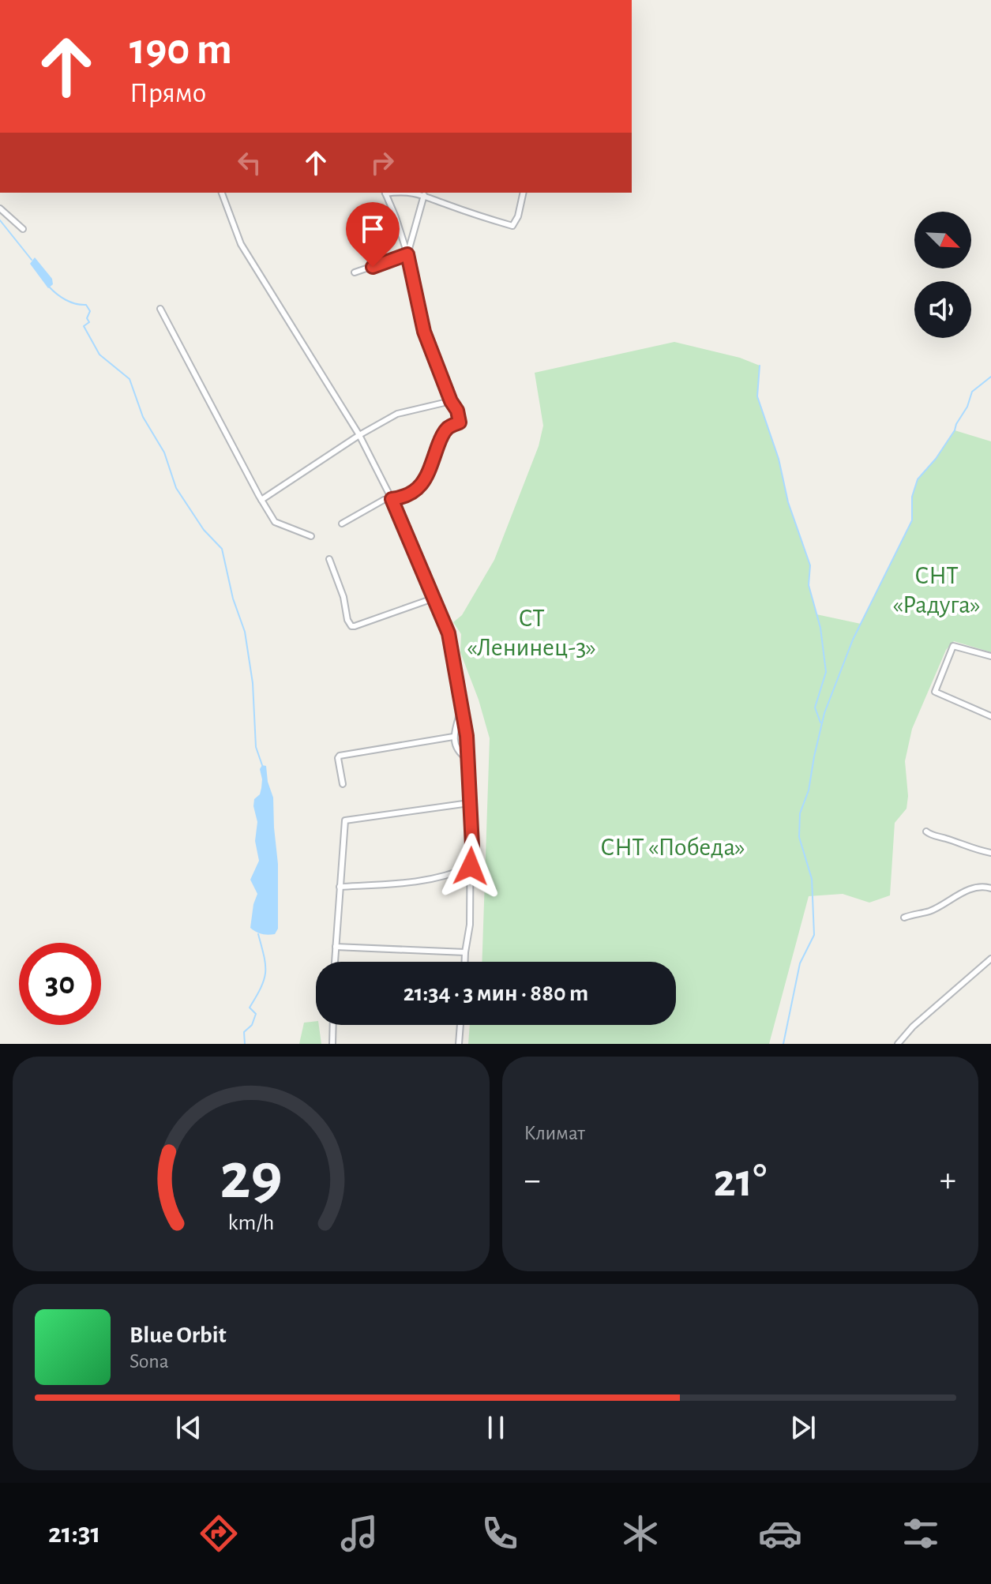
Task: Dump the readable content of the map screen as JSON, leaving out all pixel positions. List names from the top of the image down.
{
  "parks": ["СНТ «Радуга»", "СТ «Ленинец-3»", "СНТ «Победа»"],
  "north": "bottom right",
  "page": {
    "turn": ["190 m", "Прямо"],
    "limit": "30",
    "trip": "21:34 · 3 мин · 880 m",
    "tile": "Климат",
    "heat": ["−", "21°", "+"],
    "song": ["Blue Orbit", "Sona"],
    "tabs": "21:31",
    "gauge": ["29", "km/h"]
  }
}
